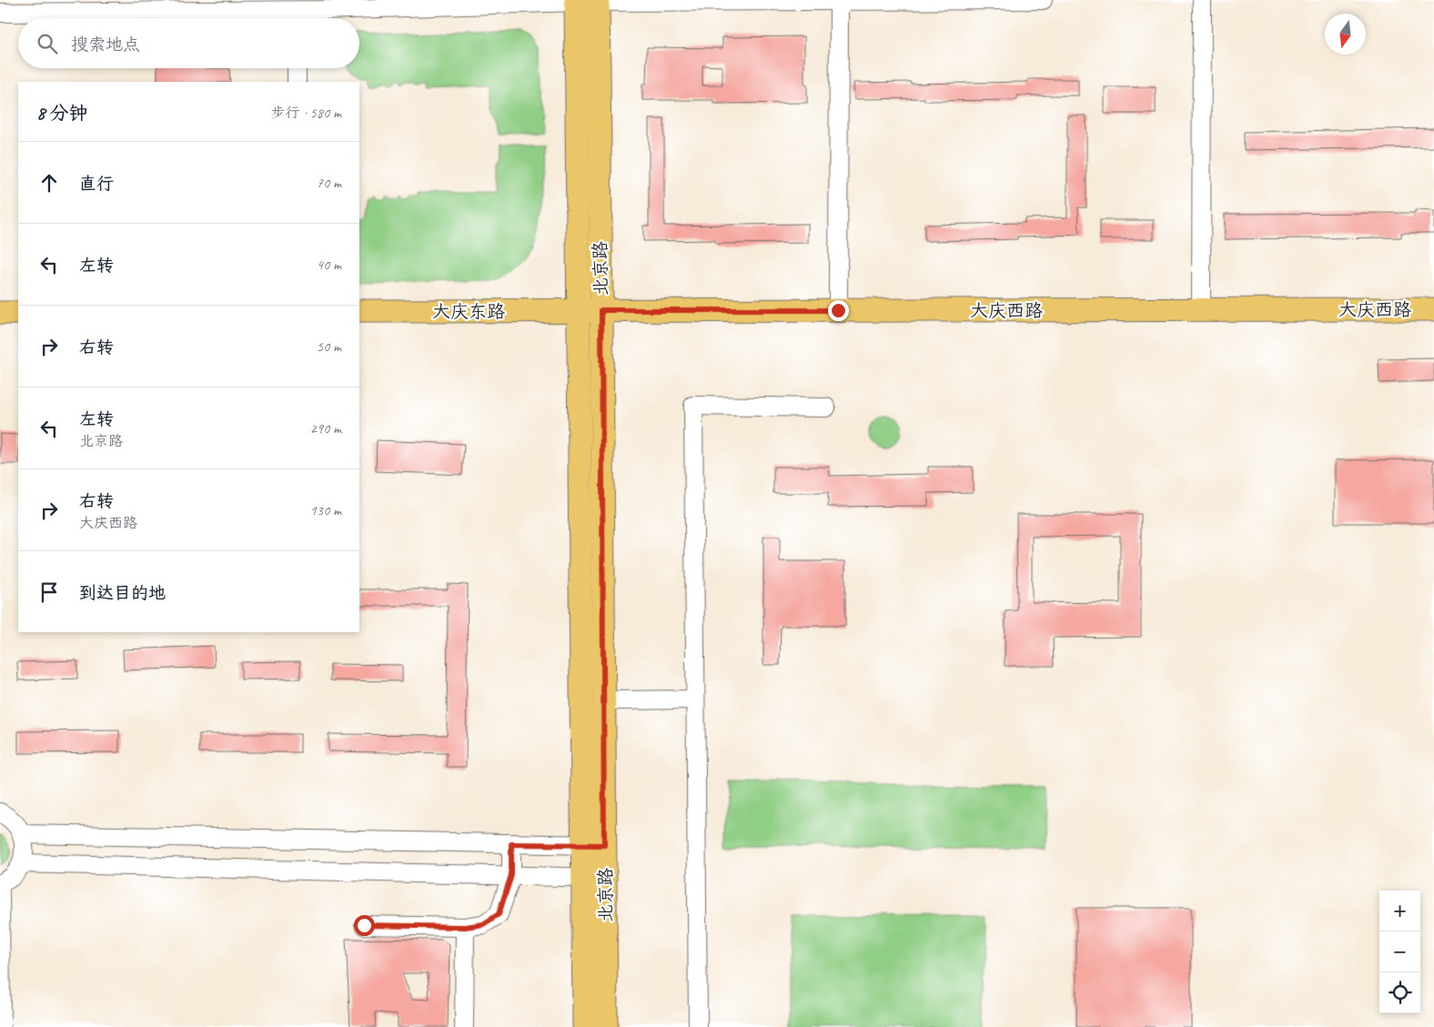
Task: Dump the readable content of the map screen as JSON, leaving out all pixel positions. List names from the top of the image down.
{
  "streets": {
    "main road": ["北京路", "大庆西路", "大庆东路"]
  },
  "crossings": [
    ["北京路", "大庆西路"],
    ["北京路", "大庆东路"],
    ["大庆西路", "大庆东路"]
  ],
  "north": "bottom",
  "page": {
    "search": "搜索地点",
    "heading": ["8 分钟", "步行 · 580 m"],
    "list": [
      ["直行", "70 m"],
      ["左转", "40 m"],
      ["右转", "50 m"],
      ["左转", "北京路", "290 m"],
      ["右转", "大庆西路", "130 m"],
      "到达目的地"
    ],
    "map_buttons": ["+", "−"]
  }
}
